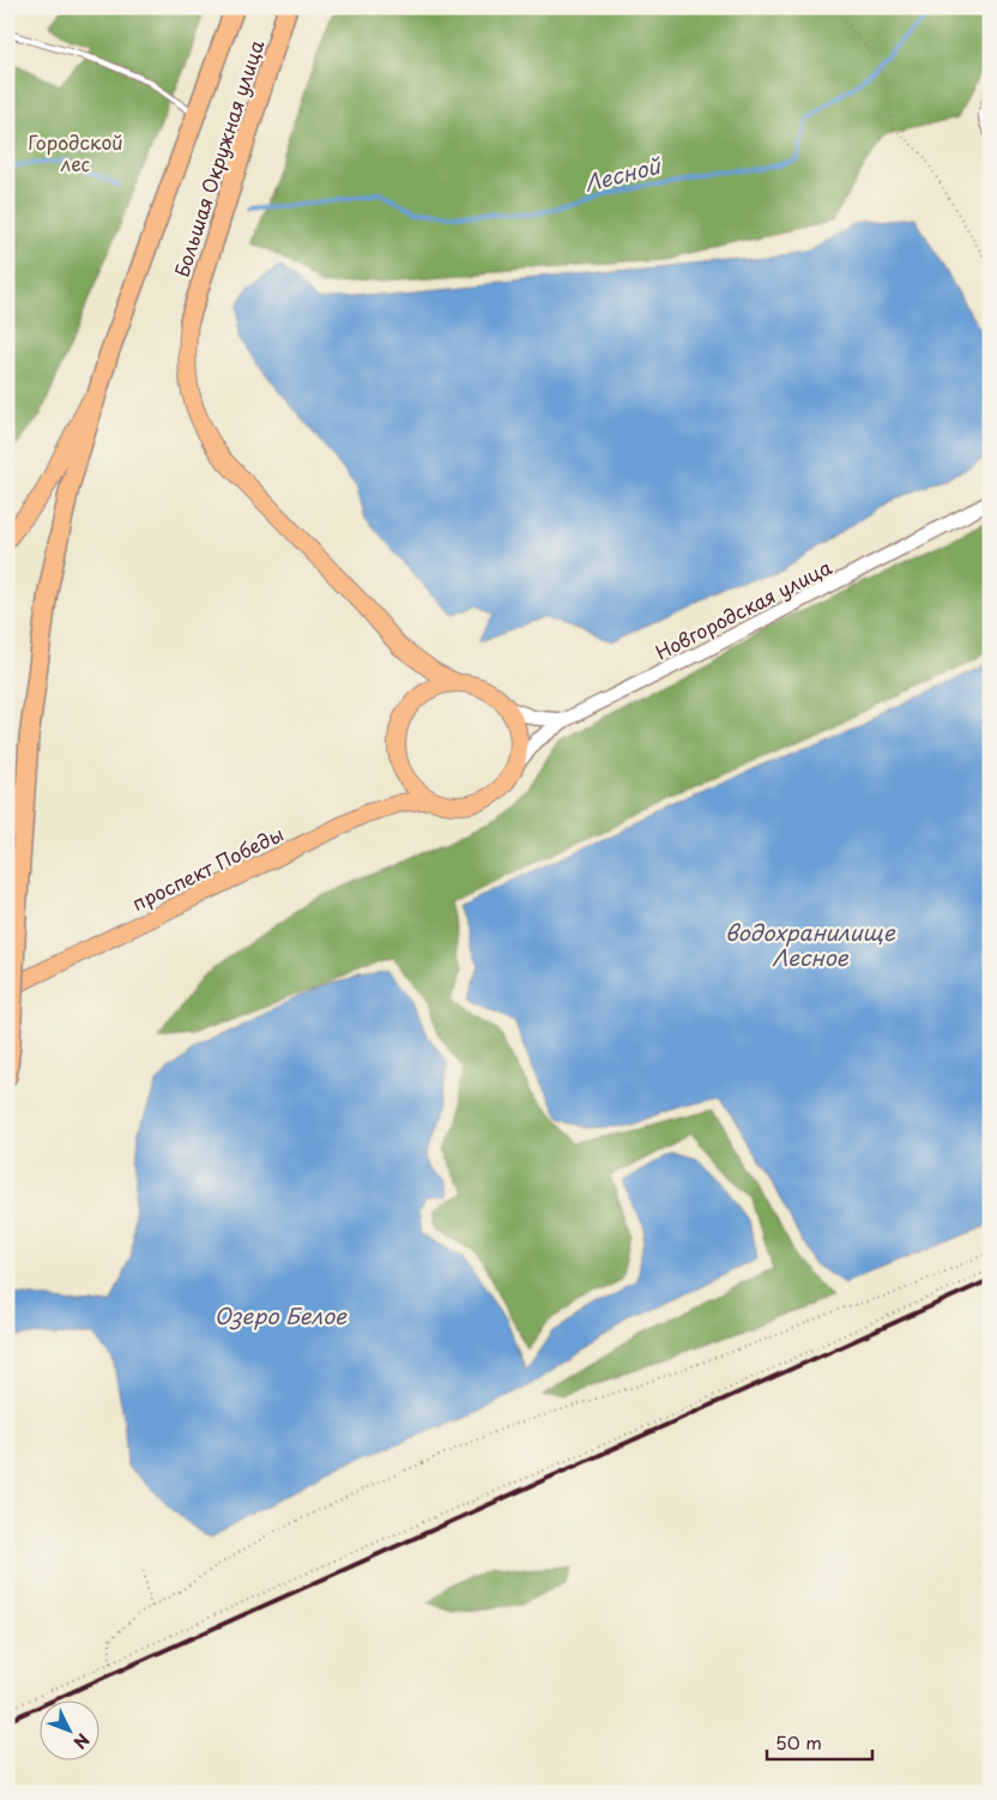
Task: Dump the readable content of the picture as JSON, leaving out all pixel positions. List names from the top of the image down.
{
  "streets": {
    "highway": ["Большая Окружная улица"],
    "main road": ["проспект Победы"],
    "street": ["Новгородская улица"]
  },
  "crossings": [
    ["Новгородская улица", "проспект Победы"]
  ],
  "water": ["Лесной", "водохранилище Лесное", "Озеро Белое"],
  "parks": ["Городской лес"],
  "scale_bar": "50 m",
  "north": "bottom right"
}
